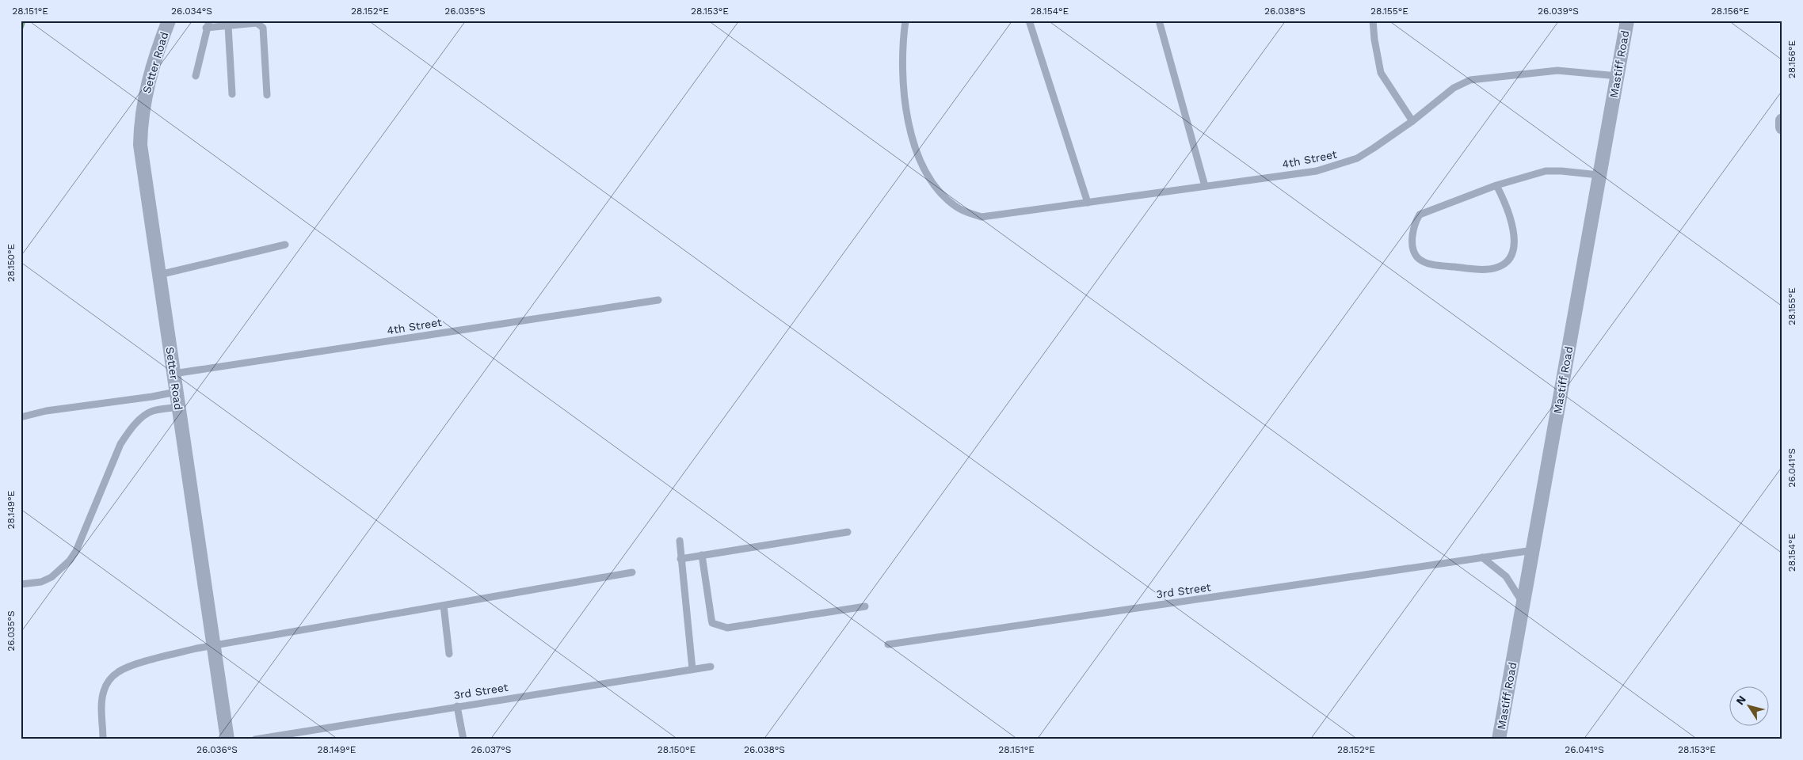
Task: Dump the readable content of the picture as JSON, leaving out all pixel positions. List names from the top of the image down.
{
  "streets": {
    "street": ["Setter Road", "Mastiff Road"],
    "lane": ["4th Street", "3rd Street"]
  },
  "crossings": [
    ["Setter Road", "4th Street"],
    ["Mastiff Road", "4th Street"],
    ["Mastiff Road", "3rd Street"]
  ],
  "north": "top left",
  "coordinates": [
    "28.151°E",
    "26.034°S",
    "28.152°E",
    "26.035°S",
    "28.153°E",
    "28.154°E",
    "26.038°S",
    "28.155°E",
    "26.039°S",
    "28.156°E",
    "28.150°E",
    "26.041°S",
    "28.149°E",
    "26.036°S",
    "26.037°S"
  ]
}
